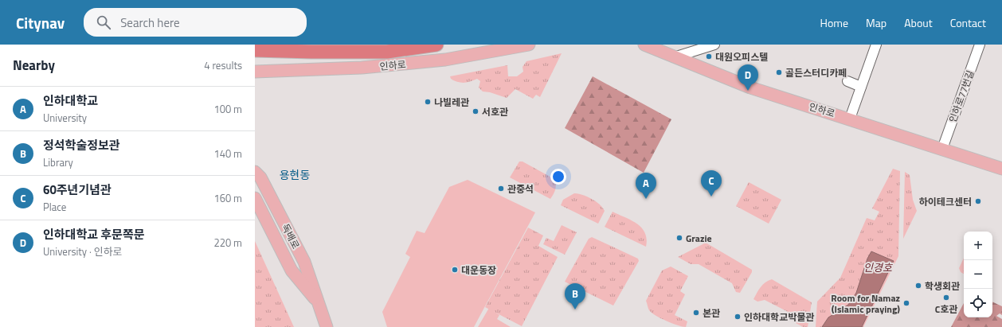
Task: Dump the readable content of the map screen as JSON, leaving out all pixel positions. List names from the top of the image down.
{
  "streets": {
    "main road": ["인하로", "독배로"],
    "street": ["인하로77번길"]
  },
  "crossings": [
    ["인하로", "인하로77번길"]
  ],
  "districts": ["용현동"],
  "water": ["인경호"],
  "places": [
    "대원오피스텔",
    "골든스터디카페",
    "나빌레관",
    "서호관",
    "관중석",
    "하이테크센터",
    "Grazie",
    "대운동장",
    "학생회관",
    "C호관",
    "Room for Namaz (Islamic praying)",
    "본관",
    "인하대학교박물관"
  ],
  "page": {
    "header": "Citynav",
    "search": "Search here",
    "nav": [
      "Home",
      "Map",
      "About",
      "Contact"
    ],
    "heading": ["Nearby", "4 results"],
    "pins": [
      "D",
      "C",
      "A",
      "B"
    ],
    "list": [
      {
        "mark": "A",
        "name": "인하대학교",
        "note": "University",
        "value": "100 m"
      },
      {
        "mark": "B",
        "name": "정석학술정보관",
        "note": "Library",
        "value": "140 m"
      },
      {
        "mark": "C",
        "name": "60주년기념관",
        "note": "Place",
        "value": "160 m"
      },
      {
        "mark": "D",
        "name": "인하대학교 후문쪽문",
        "note": "University · 인하로",
        "value": "220 m"
      }
    ],
    "map_buttons": ["+", "−"]
  }
}
